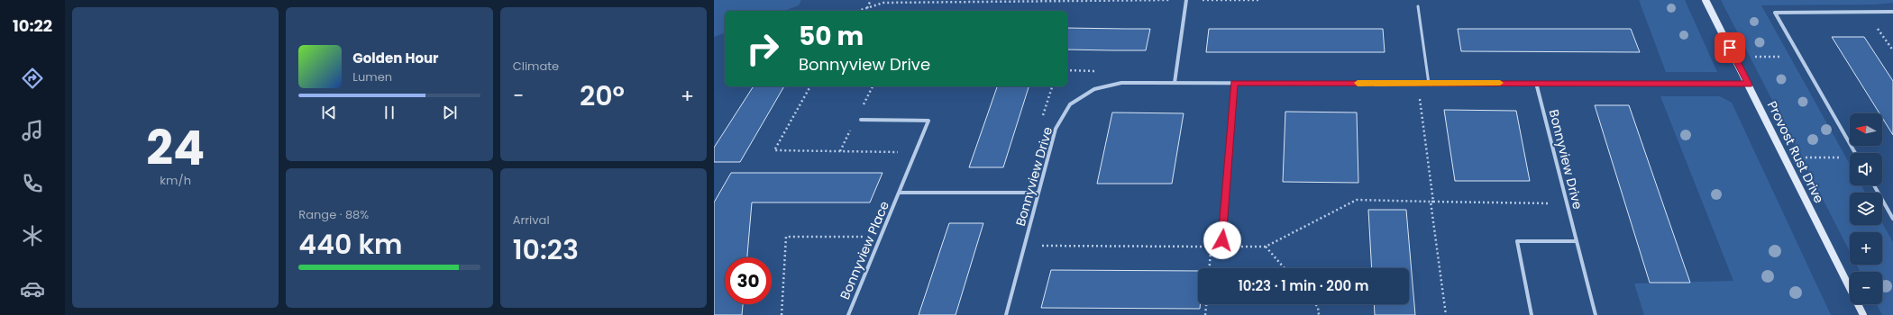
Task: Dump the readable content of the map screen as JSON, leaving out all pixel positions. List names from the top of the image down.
{
  "streets": {
    "street": ["Provost Rust Drive", "Bonnyview Drive", "Bonnyview Place"]
  },
  "crossings": [
    ["Provost Rust Drive", "Bonnyview Drive"],
    ["Bonnyview Drive", "Bonnyview Place"]
  ],
  "north": "left",
  "page": {
    "tabs": "10:22",
    "tile": [
      ["24", "km/h"],
      "Climate",
      ["Range · 88%", "440 km"],
      ["Arrival", "10:23"]
    ],
    "turn": ["50 m", "Bonnyview Drive"],
    "song": ["Golden Hour", "Lumen"],
    "heat": ["−", "20°", "+"],
    "map_buttons": ["+", "−"],
    "limit": "30",
    "trip": "10:23 · 1 min · 200 m"
  }
}
